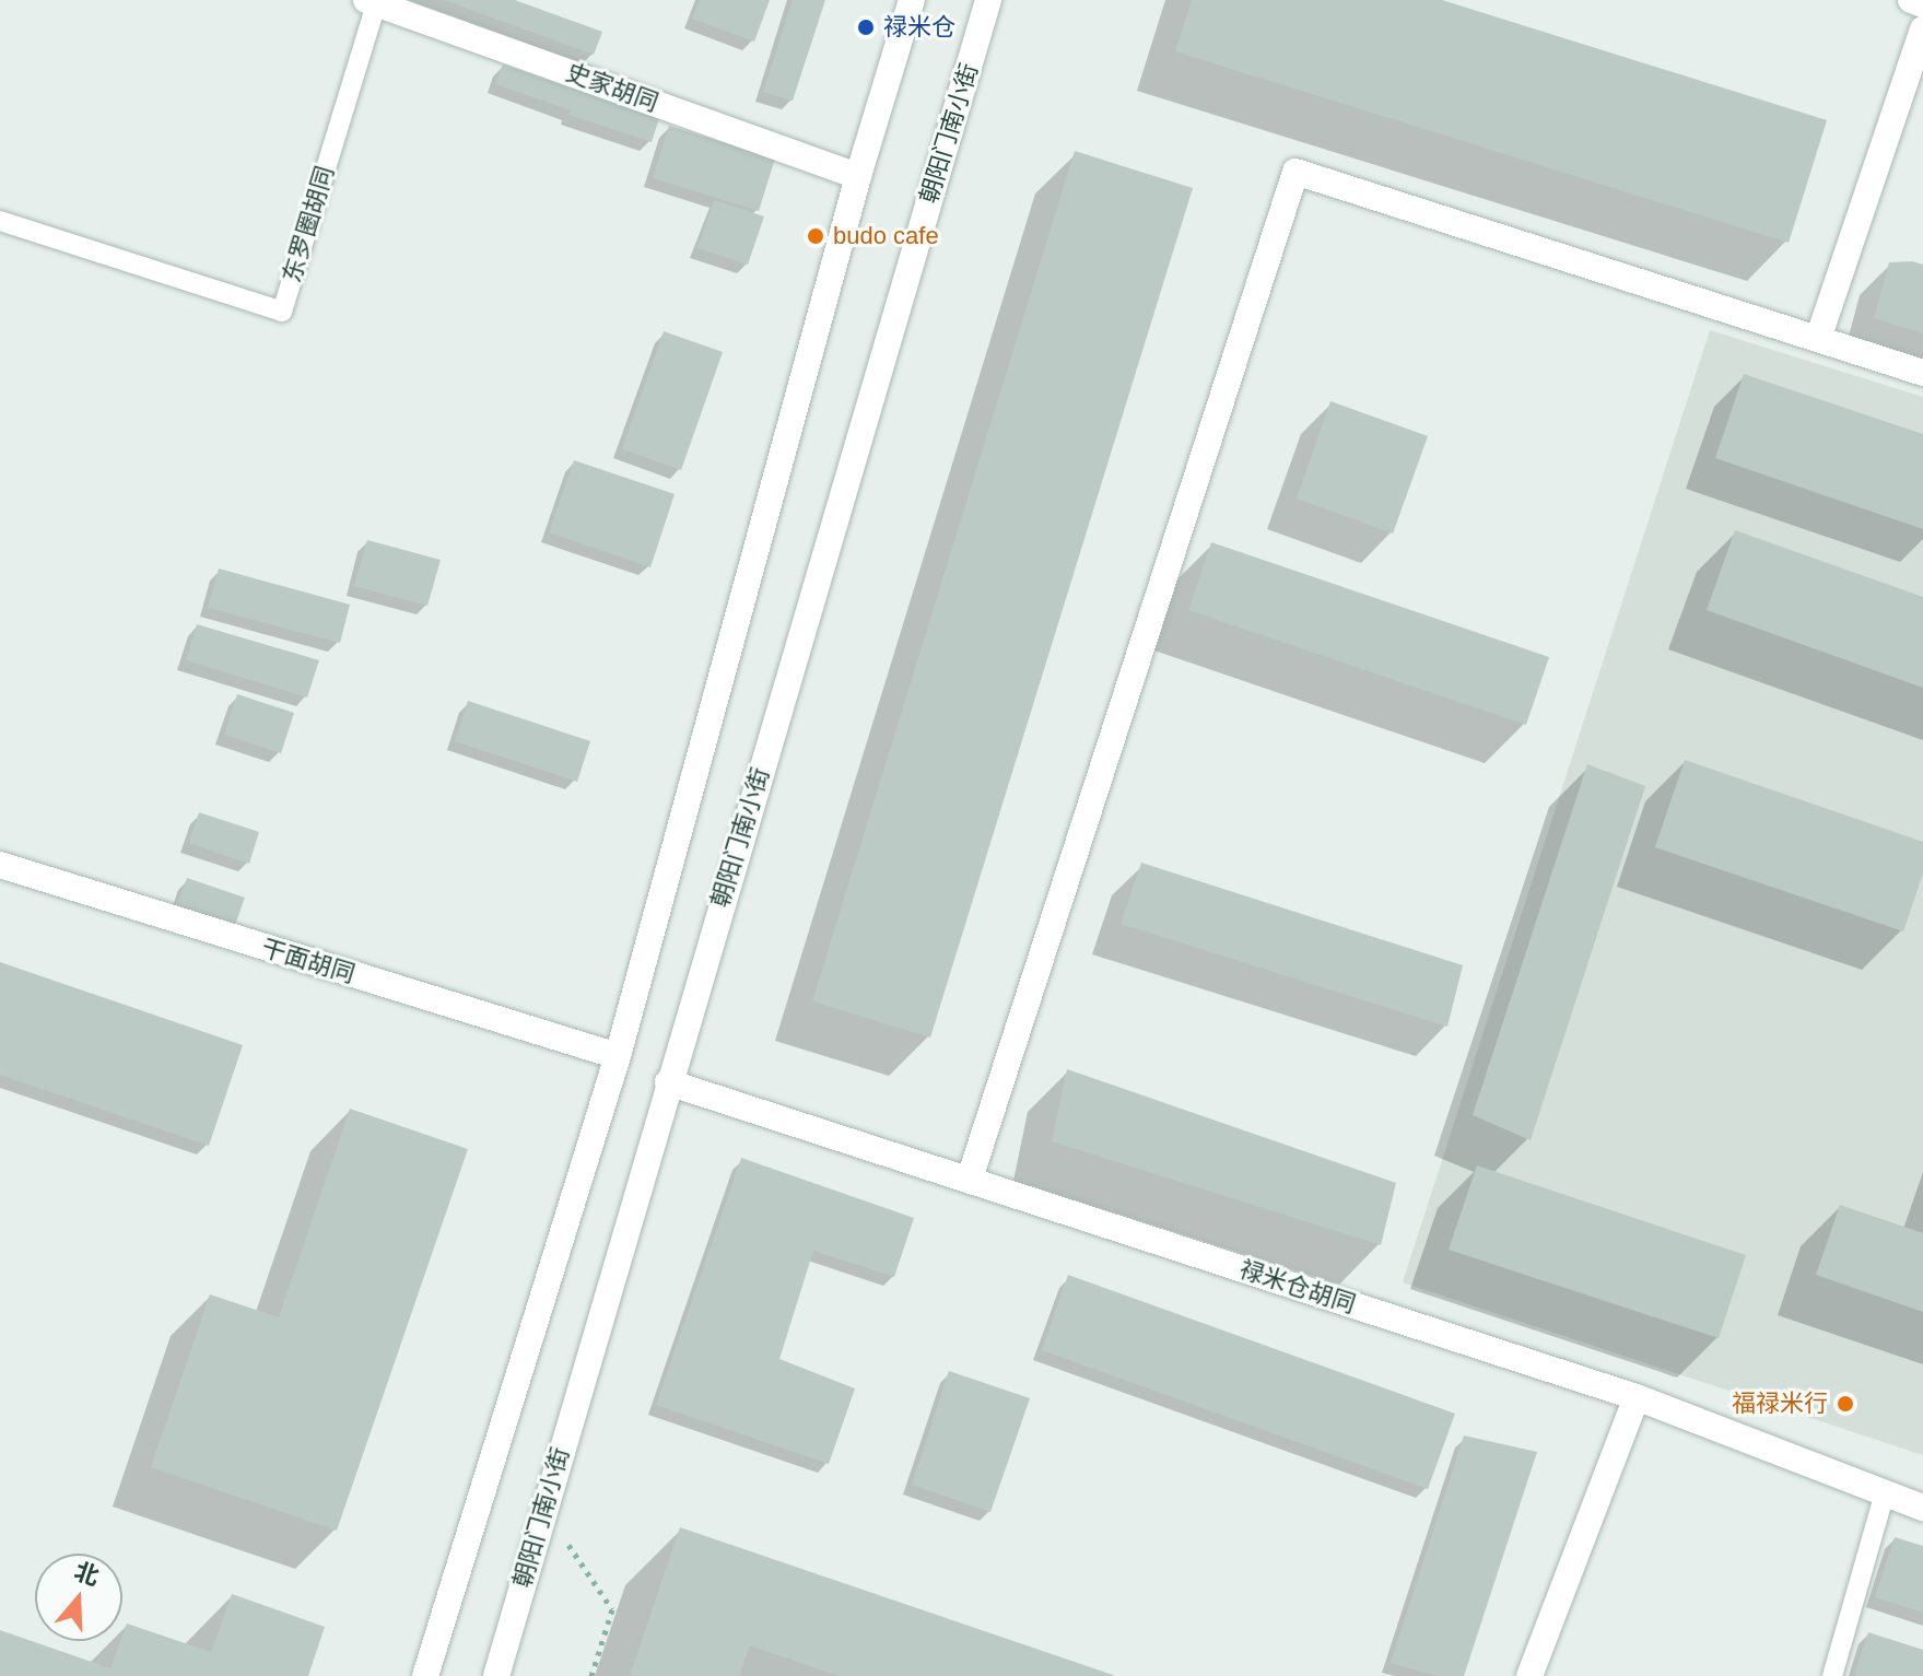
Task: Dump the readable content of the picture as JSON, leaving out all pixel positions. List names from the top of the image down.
{
  "streets": {
    "street": [
      "史家胡同",
      "朝阳门南小街",
      "干面胡同",
      "禄米仓胡同"
    ],
    "lane": ["东罗圈胡同"]
  },
  "crossings": [
    ["史家胡同", "东罗圈胡同"],
    ["朝阳门南小街", "禄米仓胡同"]
  ],
  "places": ["禄米仓", "budo cafe", "福禄米行"],
  "north": "top"
}
